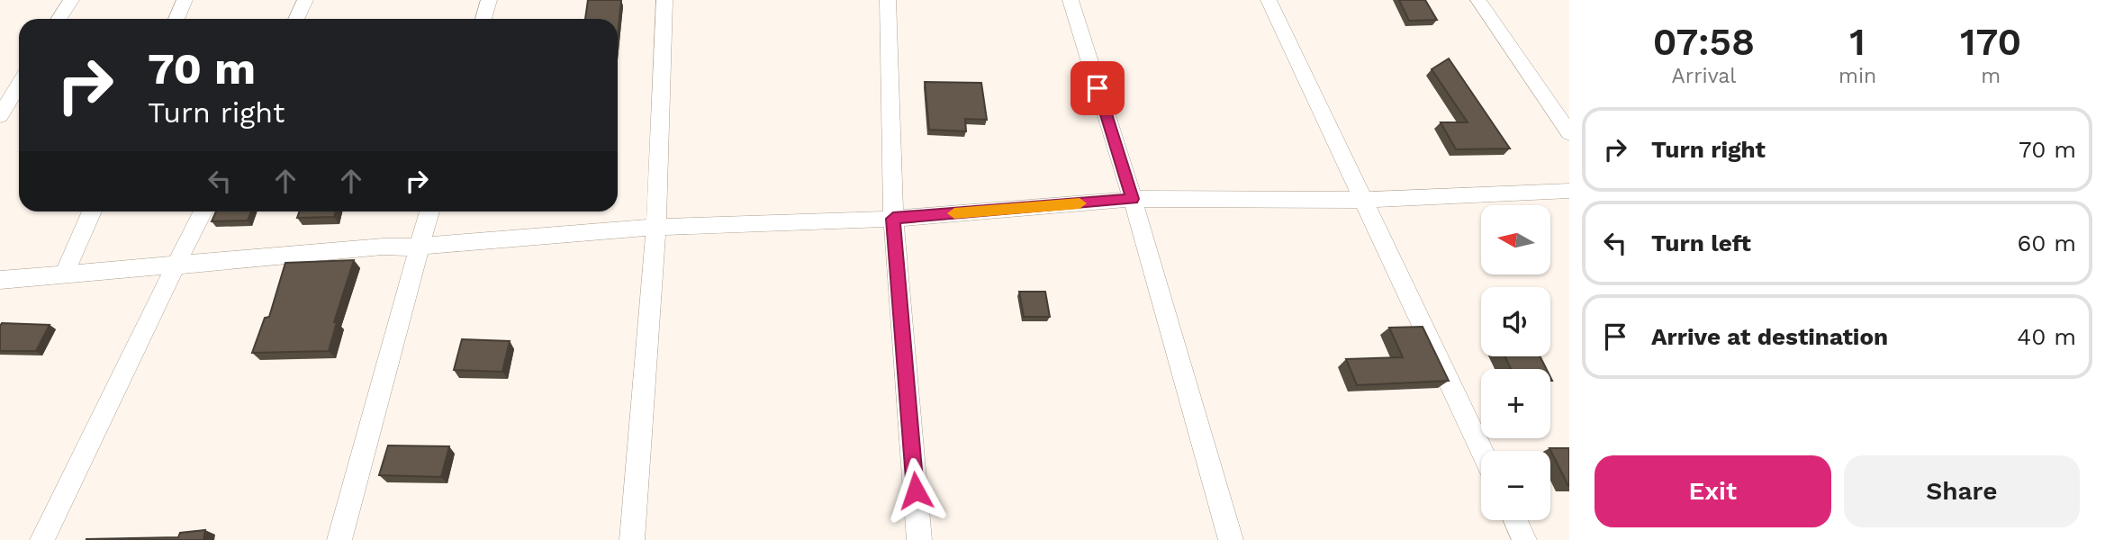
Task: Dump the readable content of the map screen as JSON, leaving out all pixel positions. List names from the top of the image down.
{
  "north": "left",
  "page": {
    "eta": [
      "07:58",
      "Arrival",
      "1",
      "min",
      "170",
      "m"
    ],
    "turn": ["70 m", "Turn right"],
    "list": [
      {
        "name": "Turn right",
        "value": "70 m"
      },
      {
        "name": "Turn left",
        "value": "60 m"
      },
      {
        "name": "Arrive at destination",
        "value": "40 m"
      }
    ],
    "map_buttons": ["+", "−"],
    "buttons": ["Exit", "Share"]
  }
}
